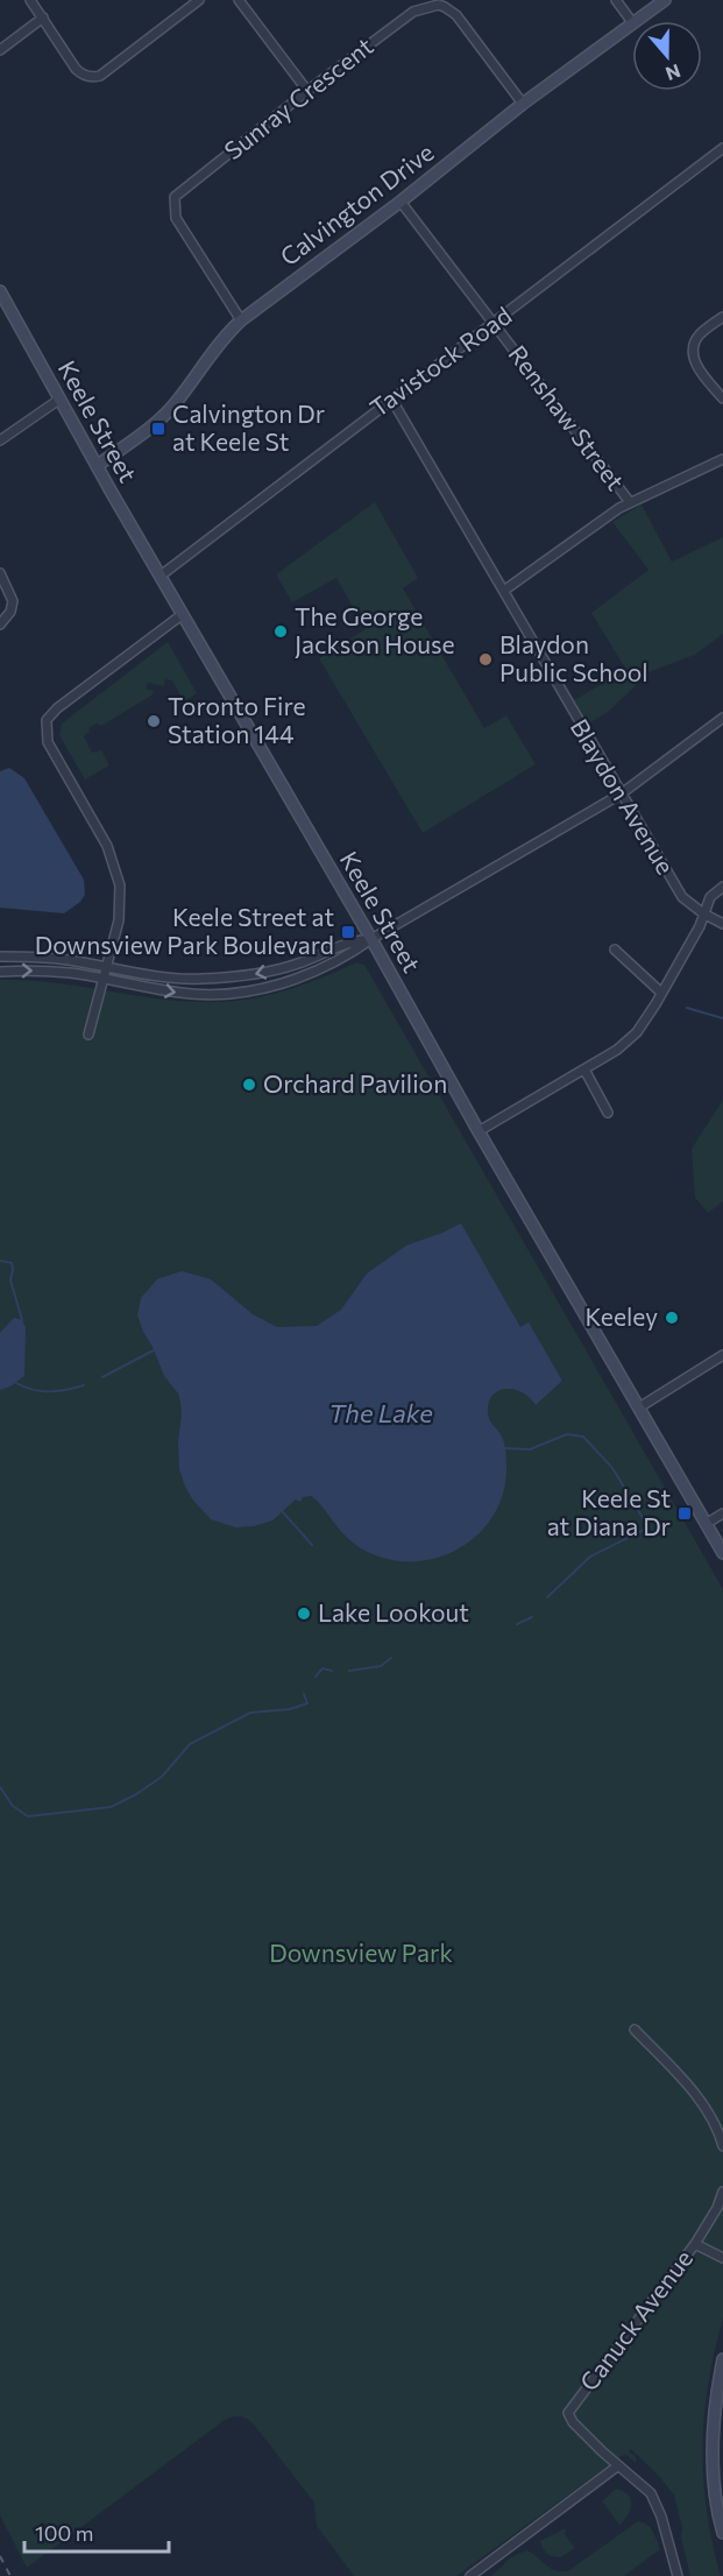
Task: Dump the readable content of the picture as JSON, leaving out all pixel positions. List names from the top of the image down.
{
  "streets": {
    "main road": ["Calvington Drive", "Keele Street"],
    "street": [
      "Sunray Crescent",
      "Tavistock Road",
      "Renshaw Street",
      "Blaydon Avenue",
      "Canuck Avenue"
    ]
  },
  "crossings": [
    ["Sunray Crescent", "Calvington Drive"],
    ["Calvington Drive", "Renshaw Street"],
    ["Calvington Drive", "Keele Street"],
    ["Tavistock Road", "Renshaw Street"],
    ["Tavistock Road", "Keele Street"],
    ["Tavistock Road", "Blaydon Avenue"]
  ],
  "water": ["The Lake"],
  "parks": ["Downsview Park"],
  "places": {
    "transit": ["Calvington Dr at Keele St", "Keele Street at Downsview Park Boulevard", "Keele St at Diana Dr"],
    "other": [
      "The George Jackson House",
      "Blaydon Public School",
      "Toronto Fire Station 144",
      "Orchard Pavilion",
      "Keeley",
      "Lake Lookout"
    ]
  },
  "scale_bar": "100 m",
  "north": "bottom"
}
